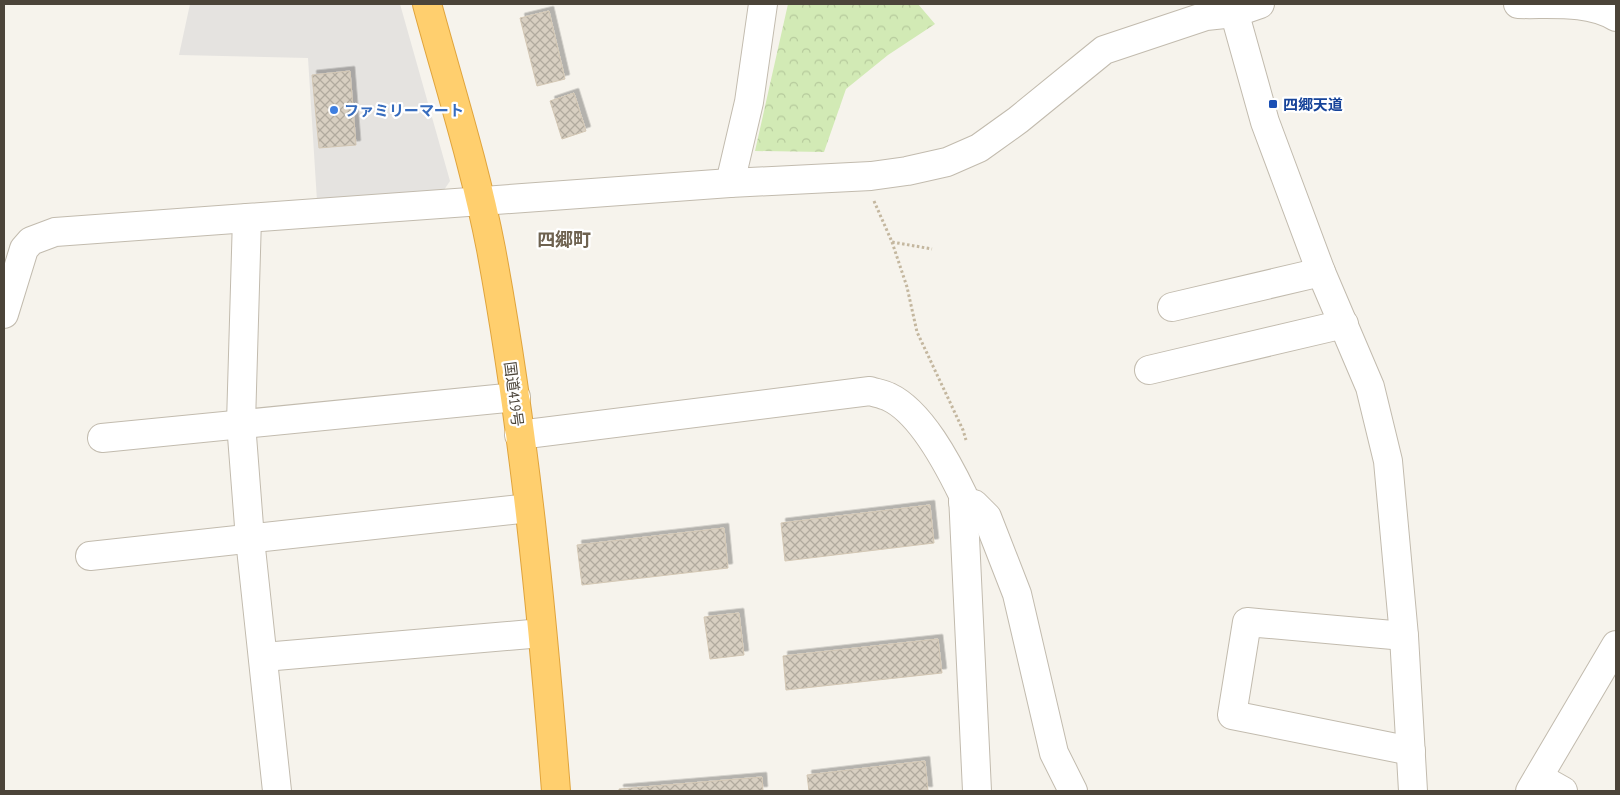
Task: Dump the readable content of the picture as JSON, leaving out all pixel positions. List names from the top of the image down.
{
  "streets": {
    "highway": ["国道419号"]
  },
  "districts": ["四郷町"],
  "places": {
    "transit": ["四郷天道"],
    "other": ["ファミリーマート"]
  }
}
